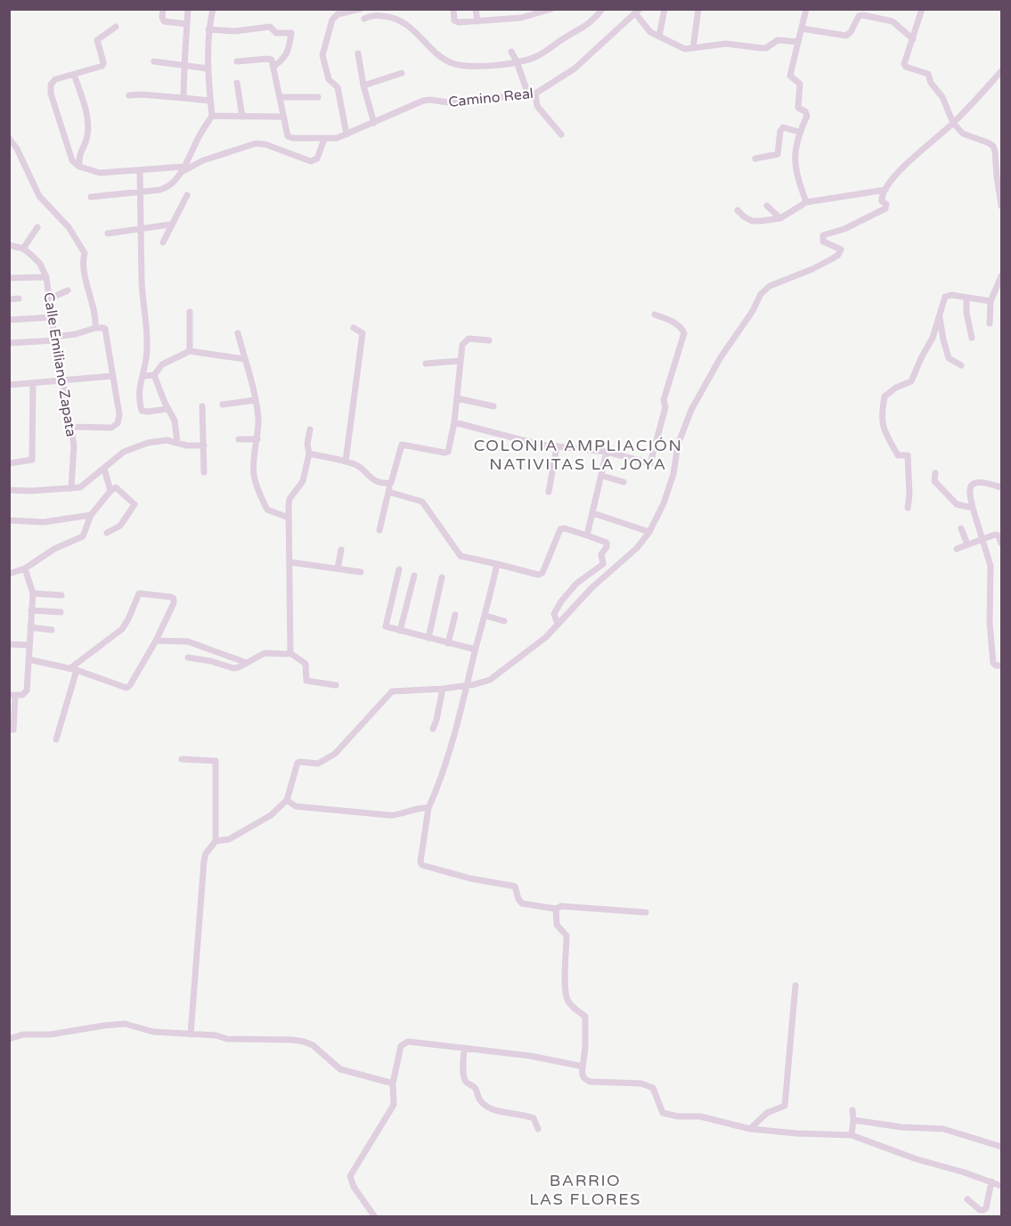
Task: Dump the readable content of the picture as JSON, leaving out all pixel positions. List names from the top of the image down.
{
  "streets": {
    "street": ["Camino Real", "Calle Emiliano Zapata"]
  },
  "districts": ["COLONIA AMPLIACIÓN NATIVITAS LA JOYA", "BARRIO LAS FLORES"]
}
